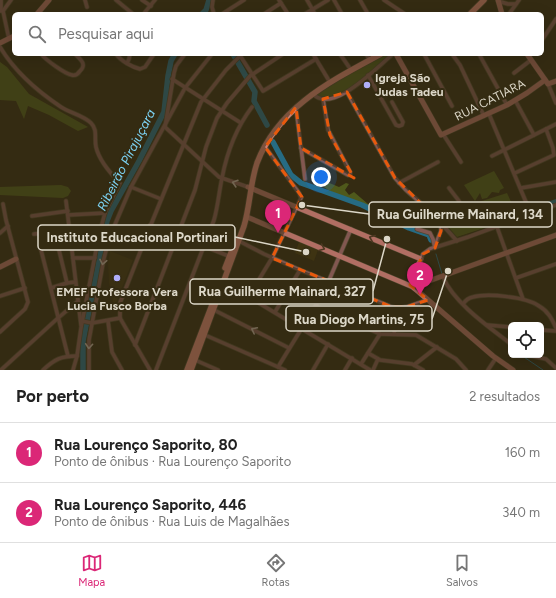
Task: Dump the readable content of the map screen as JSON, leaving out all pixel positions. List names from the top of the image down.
{
  "streets": {
    "street": ["RUA CATIARA"]
  },
  "water": ["Ribeirão Pirajuçara"],
  "places": [
    "Igreja São Judas Tadeu",
    "Rua Guilherme Mainard, 134",
    "Rua Guilherme Mainard, 327",
    "Instituto Educacional Portinari",
    "Rua Diogo Martins, 75",
    "EMEF Professora Vera Lucia Fusco Borba"
  ],
  "page": {
    "search": "Pesquisar aqui",
    "pins": ["1", "2"],
    "heading": ["Por perto", "2 resultados"],
    "list": [
      {
        "mark": "1",
        "name": "Rua Lourenço Saporito, 80",
        "note": "Ponto de ônibus · Rua Lourenço Saporito",
        "value": "160 m"
      },
      {
        "mark": "2",
        "name": "Rua Lourenço Saporito, 446",
        "note": "Ponto de ônibus · Rua Luis de Magalhães",
        "value": "340 m"
      }
    ],
    "nav": ["Mapa", "Rotas", "Salvos"]
  }
}
